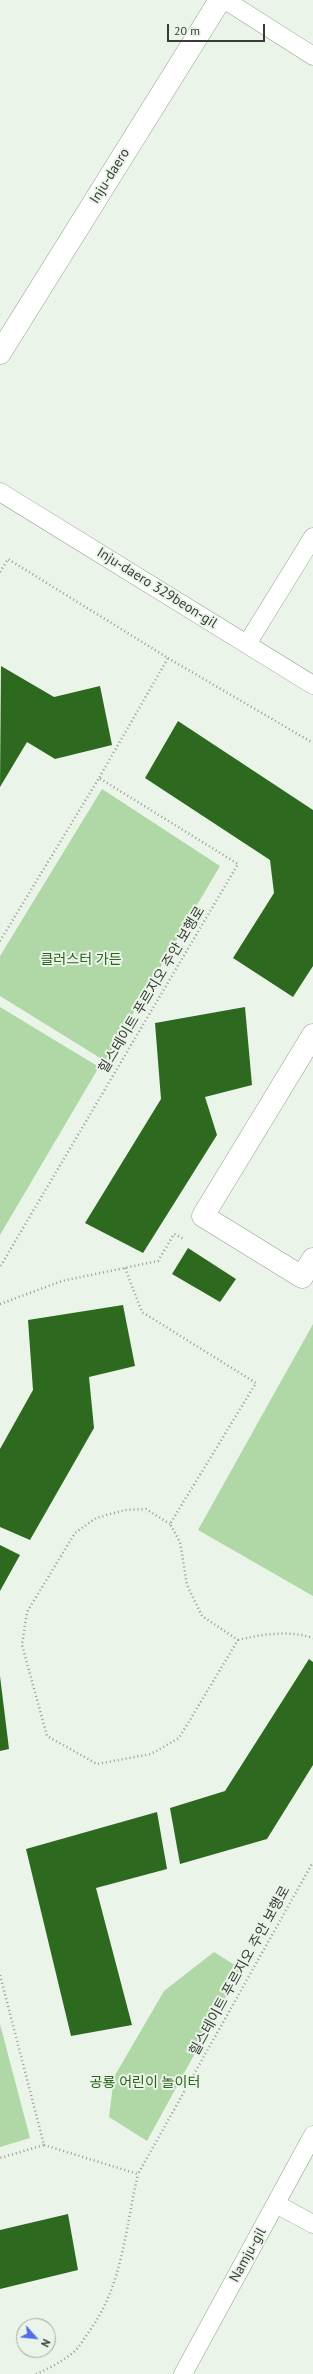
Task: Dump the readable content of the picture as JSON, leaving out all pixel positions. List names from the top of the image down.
{
  "streets": {
    "main road": ["Inju-daero"],
    "lane": ["Inju-daero 329beon-gil", "Namju-gil"],
    "path": ["힐스테이트 푸르지오 주안 보행로"]
  },
  "parks": ["클러스터 가든", "공룡 어린이 놀이터"],
  "scale_bar": "20 m",
  "north": "bottom right"
}
